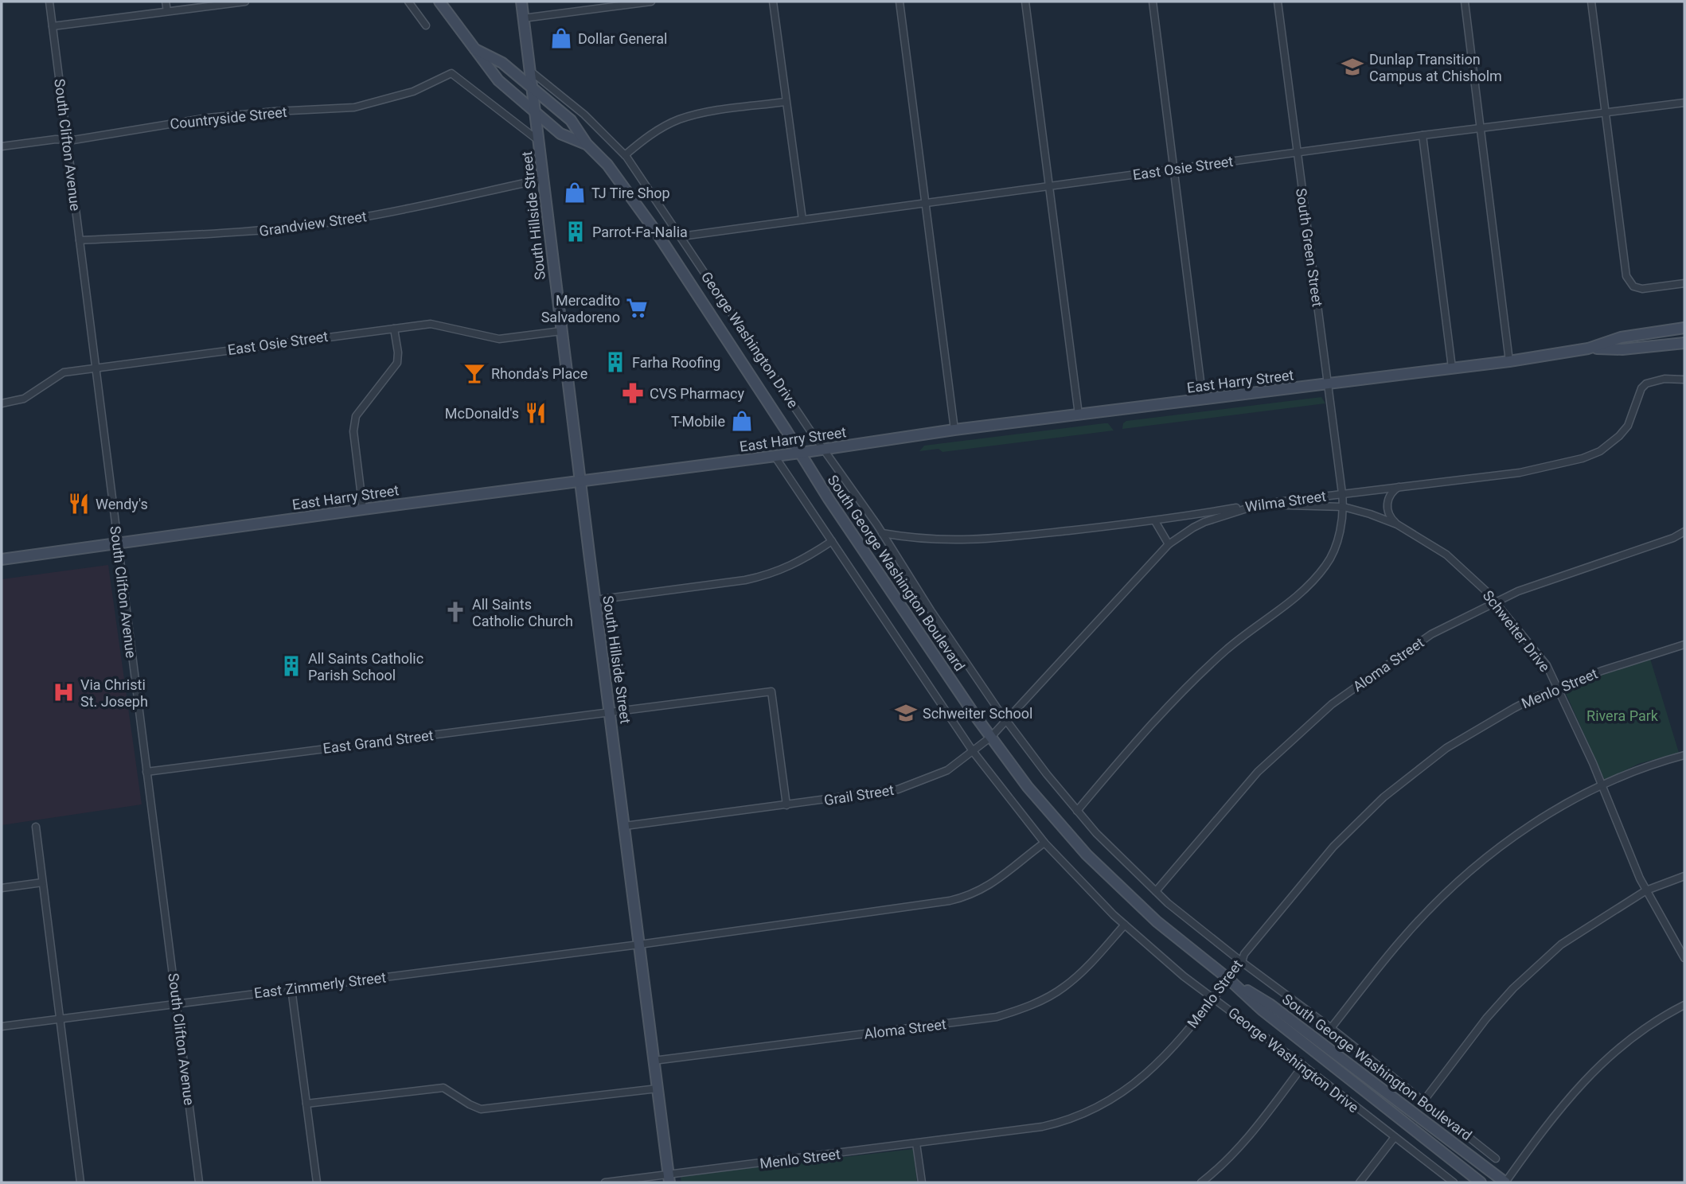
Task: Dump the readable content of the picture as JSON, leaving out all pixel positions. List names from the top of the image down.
{
  "streets": {
    "main road": ["South Hillside Street", "East Harry Street", "South George Washington Boulevard"],
    "street": [
      "Countryside Street",
      "South Clifton Avenue",
      "East Osie Street",
      "Grandview Street",
      "South Green Street",
      "George Washington Drive",
      "Wilma Street",
      "Schweiter Drive",
      "Aloma Street",
      "Menlo Street",
      "East Grand Street",
      "Grail Street",
      "East Zimmerly Street"
    ]
  },
  "crossings": [
    ["Countryside Street", "South Clifton Avenue"],
    ["Countryside Street", "South Hillside Street"],
    ["South Clifton Avenue", "East Osie Street"],
    ["South Clifton Avenue", "Grandview Street"],
    ["South Clifton Avenue", "East Harry Street"],
    ["South Clifton Avenue", "East Grand Street"],
    ["South Clifton Avenue", "East Zimmerly Street"],
    ["East Osie Street", "South Hillside Street"],
    ["East Osie Street", "South Green Street"],
    ["East Osie Street", "George Washington Drive"],
    ["South Hillside Street", "Grandview Street"],
    ["South Hillside Street", "George Washington Drive"],
    ["South Hillside Street", "East Harry Street"],
    ["South Hillside Street", "South George Washington Boulevard"],
    ["South Hillside Street", "Aloma Street"],
    ["South Hillside Street", "Menlo Street"],
    ["South Hillside Street", "East Grand Street"],
    ["South Hillside Street", "Grail Street"],
    ["South Hillside Street", "East Zimmerly Street"],
    ["South Green Street", "George Washington Drive"],
    ["South Green Street", "East Harry Street"],
    ["South Green Street", "Wilma Street"],
    ["South Green Street", "Schweiter Drive"],
    ["George Washington Drive", "East Harry Street"],
    ["George Washington Drive", "Wilma Street"],
    ["George Washington Drive", "Aloma Street"],
    ["George Washington Drive", "Menlo Street"],
    ["George Washington Drive", "Grail Street"],
    ["George Washington Drive", "East Zimmerly Street"],
    ["East Harry Street", "South George Washington Boulevard"],
    ["Wilma Street", "Schweiter Drive"],
    ["Wilma Street", "Grail Street"],
    ["South George Washington Boulevard", "Menlo Street"],
    ["South George Washington Boulevard", "Grail Street"],
    ["Schweiter Drive", "Aloma Street"],
    ["Schweiter Drive", "Menlo Street"],
    ["Schweiter Drive", "Grail Street"],
    ["East Grand Street", "Grail Street"]
  ],
  "parks": ["Rivera Park"],
  "places": {
    "shop": ["Dollar General", "TJ Tire Shop", "T-Mobile"],
    "school or university": ["Dunlap Transition Campus at Chisholm", "Schweiter School"],
    "building": ["Parrot-Fa-Nalia", "Farha Roofing", "All Saints Catholic Parish School"],
    "supermarket": ["Mercadito Salvadoreno"],
    "bar": ["Rhonda's Place"],
    "pharmacy": ["CVS Pharmacy"],
    "restaurant": ["McDonald's", "Wendy's"],
    "church": ["All Saints Catholic Church"],
    "hospital": ["Via Christi St. Joseph"]
  }
}
